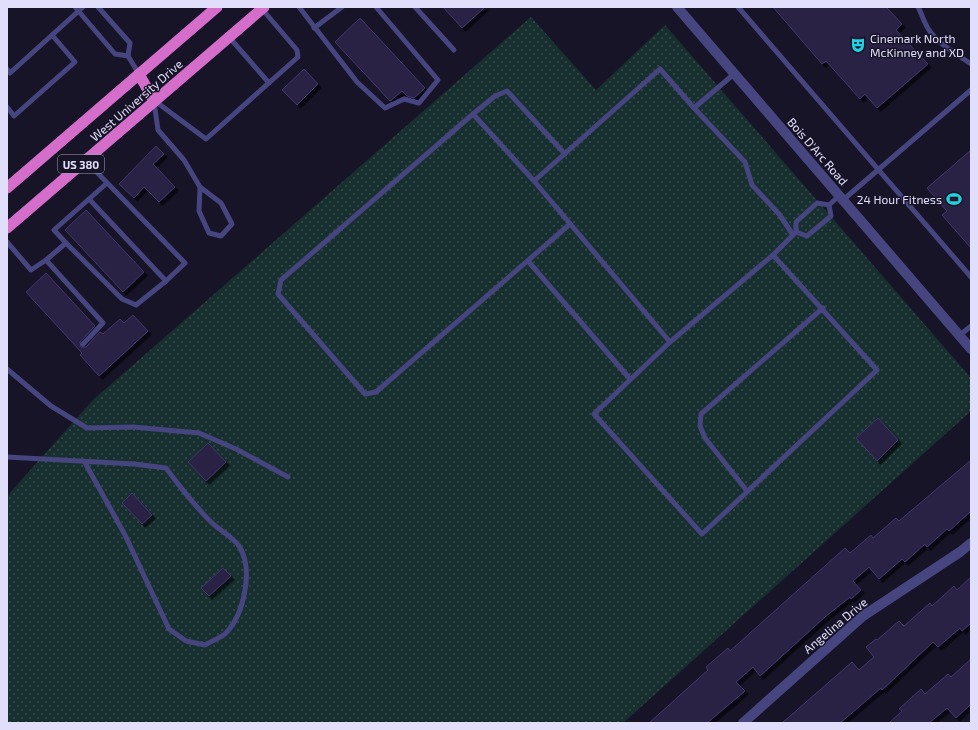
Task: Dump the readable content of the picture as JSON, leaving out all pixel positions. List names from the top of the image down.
{
  "streets": {
    "highway": ["West University Drive", "US 380"],
    "street": ["Bois D'Arc Road", "Angelina Drive"]
  },
  "places": {
    "theatre": ["Cinemark North McKinney and XD"],
    "sports": ["24 Hour Fitness"]
  }
}
